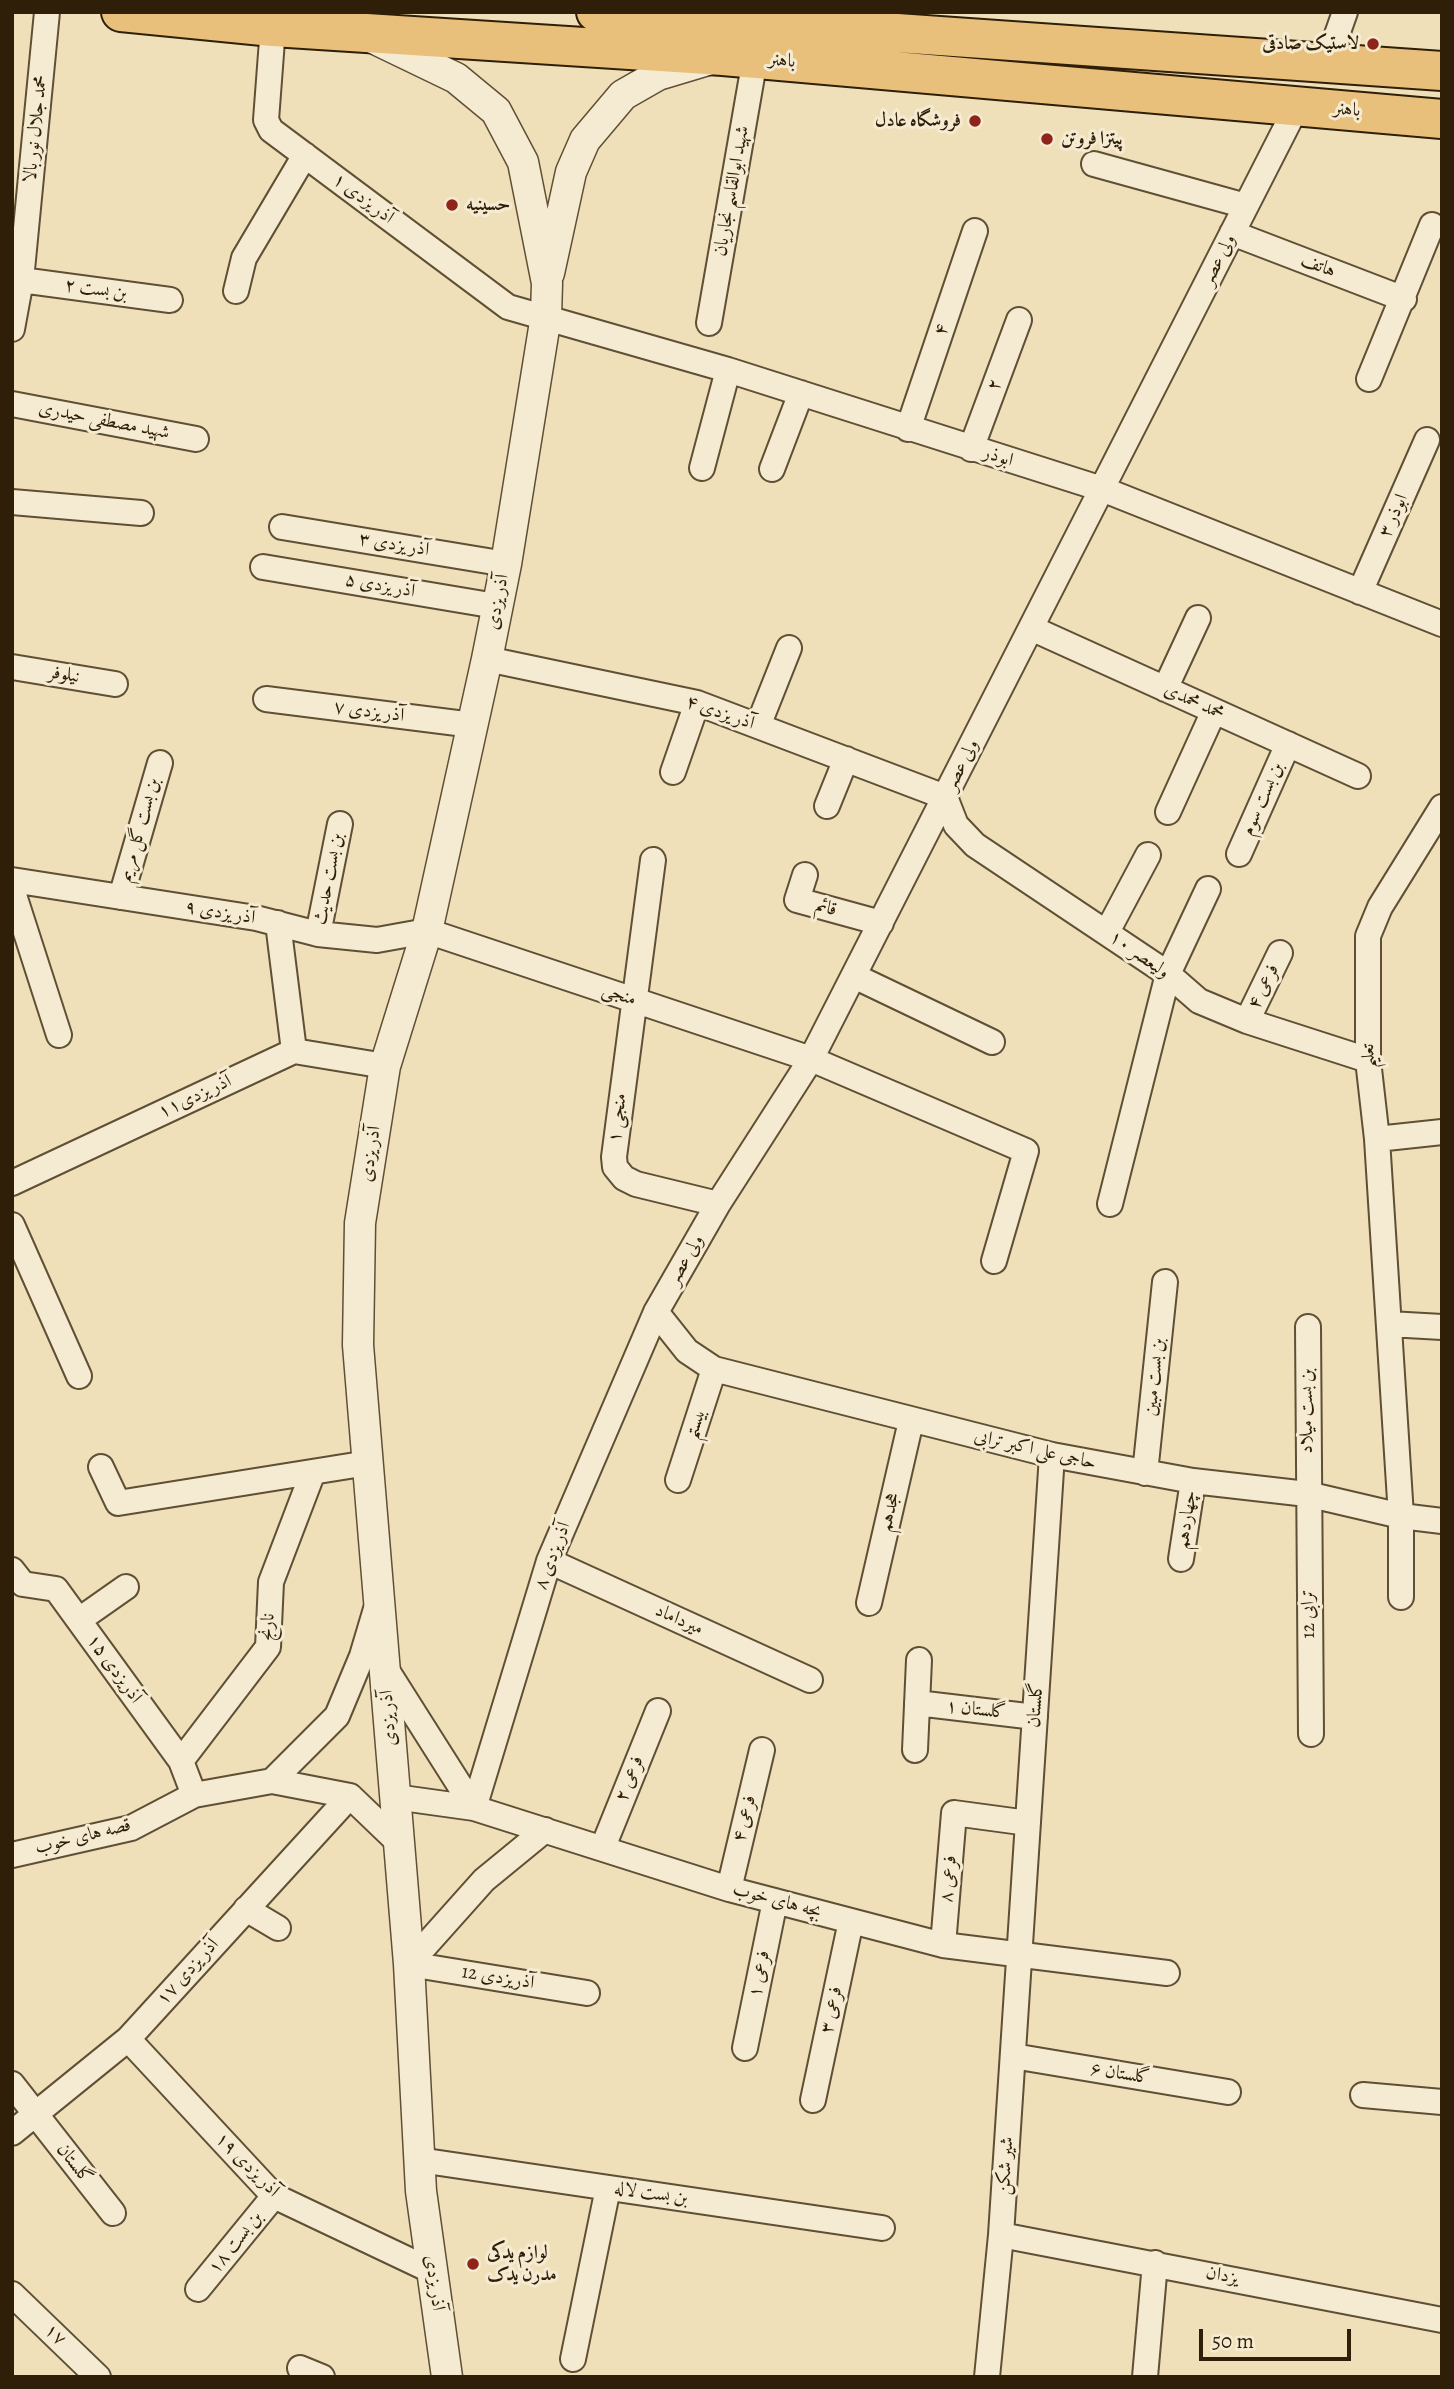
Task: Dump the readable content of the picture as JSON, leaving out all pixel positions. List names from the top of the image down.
{
  "streets": {
    "main road": ["باهنر"],
    "street": [
      "محمد جلال نور بالا",
      "شهید ابوالقاسم نجاریان",
      "آذر یزدی ۱",
      "ولی عصر",
      "هاتف",
      "بن بست ۲",
      "۴",
      "۲",
      "شهید مصطفی حیدری",
      "ابوذر",
      "ابوذر ۳",
      "آذر یزدی ۳",
      "آذر یزدی ۵",
      "آذر یزدی",
      "نیلوفر",
      "محمد محمدی",
      "آذر یزدی ۷",
      "۴ آذر یزدی",
      "بن بست سوم",
      "بن بست گل مریم",
      "بن بست حدیث",
      "قائم",
      "آذر یزدی ۹",
      "۱۰ ولیعصر",
      "فرعی ۴",
      "منجی",
      "تعلیم",
      "آذر یزدی۱۱",
      "منجی ۱",
      "بن بست مبین",
      "بن بست میلاد",
      "بیستم",
      "حاجی علی اکبر ترابی",
      "هجدهم",
      "چهاردهم",
      "۸ آذر یزدی",
      "ترابی 12",
      "میرداماد",
      "نارنج",
      "۱۵ آذریزدی",
      "گلستان",
      "گلستان ۱",
      "فرعی ۲",
      "قصه های خوب",
      "فرعی ۸",
      "بچه های خوب",
      "آذر یزدی ۱۷",
      "فرعی ۱",
      "آذریزدی 12",
      "فرعی ۳",
      "گلستان ۶",
      "آذر یزدی ۱۹",
      "شیر شکن",
      "بن بست لاله",
      "بن بست ۱۸",
      "یزدان",
      "۱۷"
    ]
  },
  "crossings": [
    ["باهنر", "شهید ابوالقاسم نجاریان"],
    ["باهنر", "آذر یزدی ۱"],
    ["باهنر", "ولی عصر"],
    ["باهنر", "آذر یزدی"],
    ["محمد جلال نور بالا", "بن بست ۲"],
    ["آذر یزدی ۱", "ابوذر"],
    ["آذر یزدی ۱", "آذر یزدی"],
    ["ولی عصر", "هاتف"],
    ["ولی عصر", "ابوذر"],
    ["ولی عصر", "محمد محمدی"],
    ["ولی عصر", "۴ آذر یزدی"],
    ["ولی عصر", "قائم"],
    ["ولی عصر", "۱۰ ولیعصر"],
    ["ولی عصر", "منجی"],
    ["ولی عصر", "منجی ۱"],
    ["ولی عصر", "حاجی علی اکبر ترابی"],
    ["ولی عصر", "۸ آذر یزدی"],
    ["۴", "ابوذر"],
    ["۲", "ابوذر"],
    ["ابوذر", "ابوذر ۳"],
    ["ابوذر", "آذر یزدی"],
    ["آذر یزدی ۳", "آذر یزدی"],
    ["آذر یزدی ۵", "آذر یزدی"],
    ["آذر یزدی", "آذر یزدی ۷"],
    ["آذر یزدی", "۴ آذر یزدی"],
    ["آذر یزدی", "آذر یزدی ۹"],
    ["آذر یزدی", "منجی"],
    ["آذر یزدی", "بچه های خوب"],
    ["آذر یزدی", "آذریزدی 12"],
    ["آذر یزدی", "آذر یزدی ۱۹"],
    ["آذر یزدی", "بن بست لاله"],
    ["محمد محمدی", "بن بست سوم"],
    ["۴ آذر یزدی", "۱۰ ولیعصر"],
    ["بن بست گل مریم", "آذر یزدی ۹"],
    ["بن بست حدیث", "آذر یزدی ۹"],
    ["آذر یزدی ۹", "منجی"],
    ["۱۰ ولیعصر", "فرعی ۴"],
    ["۱۰ ولیعصر", "تعلیم"],
    ["فرعی ۴", "بچه های خوب"],
    ["منجی", "منجی ۱"],
    ["تعلیم", "حاجی علی اکبر ترابی"],
    ["بن بست مبین", "حاجی علی اکبر ترابی"],
    ["بن بست میلاد", "حاجی علی اکبر ترابی"],
    ["بن بست میلاد", "ترابی 12"],
    ["بیستم", "حاجی علی اکبر ترابی"],
    ["حاجی علی اکبر ترابی", "هجدهم"],
    ["حاجی علی اکبر ترابی", "چهاردهم"],
    ["حاجی علی اکبر ترابی", "۸ آذر یزدی"],
    ["حاجی علی اکبر ترابی", "ترابی 12"],
    ["حاجی علی اکبر ترابی", "گلستان"],
    ["۸ آذر یزدی", "میرداماد"],
    ["۸ آذر یزدی", "بچه های خوب"],
    ["نارنج", "۱۵ آذریزدی"],
    ["۱۵ آذریزدی", "قصه های خوب"],
    ["گلستان", "گلستان ۱"],
    ["گلستان", "فرعی ۸"],
    ["گلستان", "بچه های خوب"],
    ["گلستان", "آذر یزدی ۱۷"],
    ["گلستان", "شیر شکن"],
    ["فرعی ۲", "بچه های خوب"],
    ["قصه های خوب", "آذر یزدی ۱۷"],
    ["فرعی ۸", "بچه های خوب"],
    ["بچه های خوب", "فرعی ۱"],
    ["بچه های خوب", "فرعی ۳"],
    ["بچه های خوب", "شیر شکن"],
    ["آذر یزدی ۱۷", "آذر یزدی ۱۹"],
    ["گلستان ۶", "شیر شکن"],
    ["آذر یزدی ۱۹", "بن بست ۱۸"],
    ["شیر شکن", "یزدان"]
  ],
  "places": [
    "لاستیک صادقی",
    "فروشگاه عادل",
    "پیتزا فروتن",
    "حسینیه",
    "لوازم یدکی مدرن یدک"
  ],
  "scale_bar": "50 m"
}
